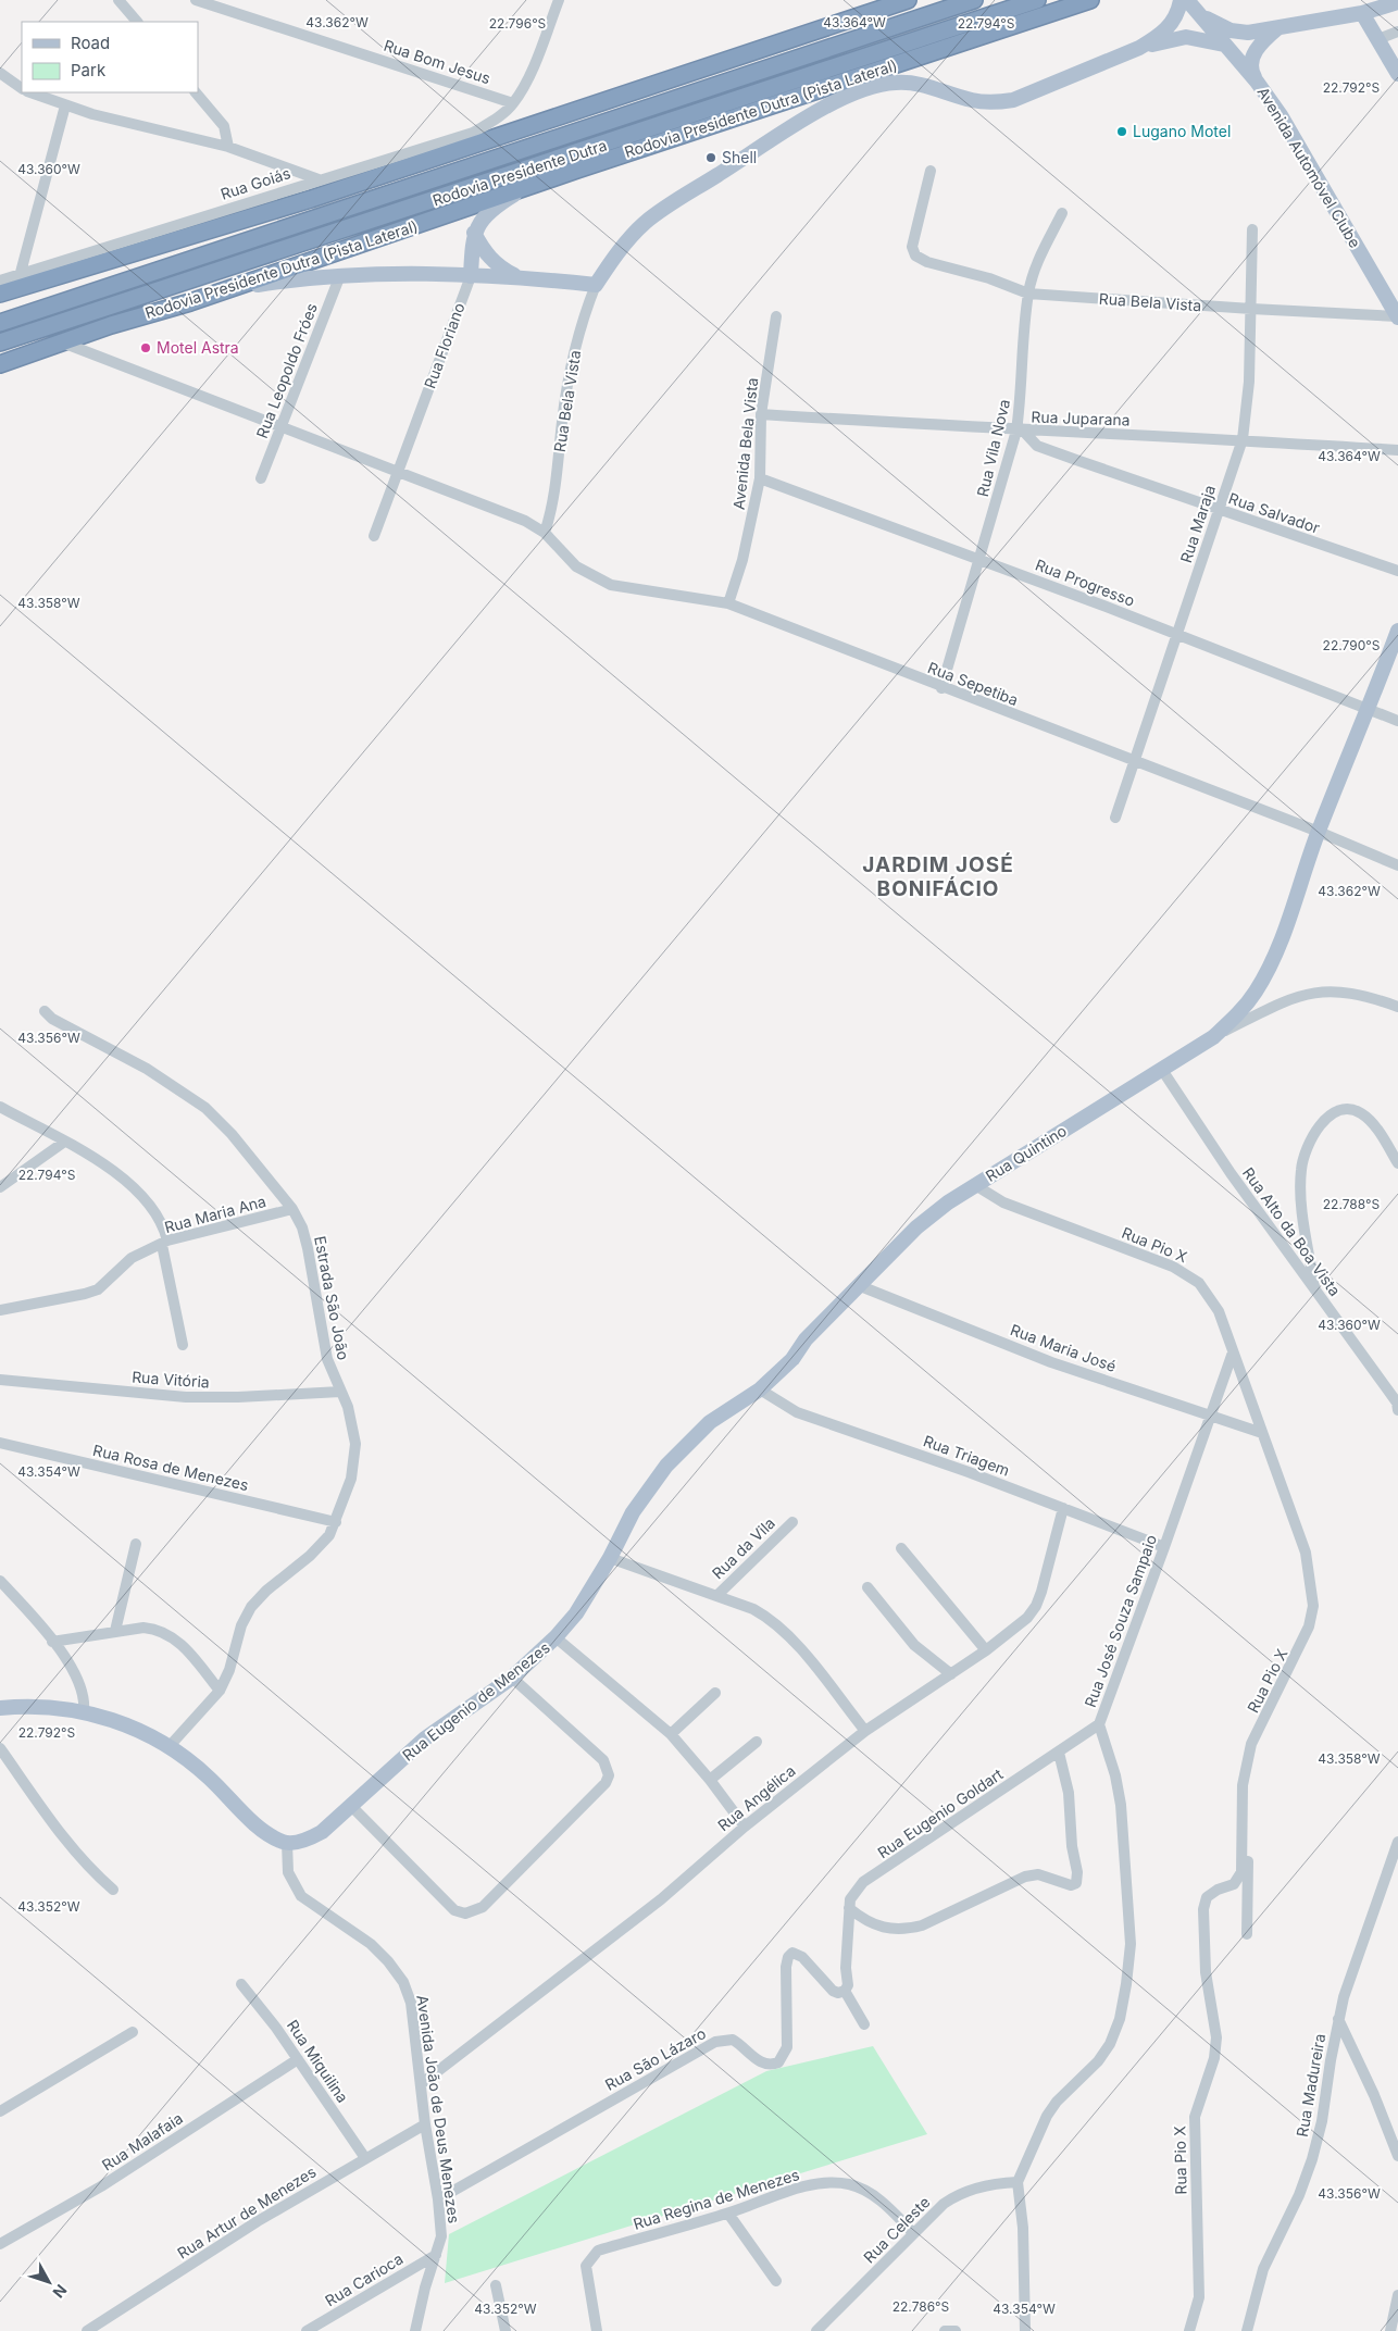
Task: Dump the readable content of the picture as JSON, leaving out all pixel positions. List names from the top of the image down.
{
  "streets": {
    "highway": ["Rodovia Presidente Dutra (Pista Lateral)", "Rodovia Presidente Dutra"],
    "main road": [
      "Avenida Automóvel Clube",
      "Rua Floriano",
      "Rua Quintino",
      "Rua Eugenio de Menezes"
    ],
    "street": [
      "Rua Bom Jesus",
      "Rua Goiás",
      "Rua Bela Vista",
      "Rua Leopoldo Fróes",
      "Rua Juparana",
      "Avenida Bela Vista",
      "Rua Vila Nova",
      "Rua Salvador",
      "Rua Maraja",
      "Rua Progresso",
      "Rua Sepetiba",
      "Rua Maria Ana",
      "Rua Alto da Boa Vista",
      "Rua Pio X",
      "Estrada São João",
      "Rua Maria José",
      "Rua Vitória",
      "Rua Triagem",
      "Rua Rosa de Menezes",
      "Rua da Vila",
      "Rua José Souza Sampaio",
      "Rua Angélica",
      "Rua Eugenio Goldart",
      "Rua São Lázaro",
      "Rua Miquilina",
      "Rua Madureira",
      "Avenida João de Deus Menezes",
      "Rua Malafaia",
      "Rua Regina de Menezes",
      "Rua Artur de Menezes",
      "Rua Celeste",
      "Rua Carioca"
    ]
  },
  "crossings": [
    ["Rua Bom Jesus", "Rua Goiás"],
    ["Avenida Automóvel Clube", "Rua Bela Vista"],
    ["Rua Bela Vista", "Rua Vila Nova"],
    ["Rua Bela Vista", "Rua Maraja"],
    ["Rua Bela Vista", "Rua Sepetiba"],
    ["Rua Juparana", "Avenida Bela Vista"],
    ["Rua Juparana", "Rua Vila Nova"],
    ["Rua Juparana", "Rua Salvador"],
    ["Rua Juparana", "Rua Maraja"],
    ["Avenida Bela Vista", "Rua Progresso"],
    ["Avenida Bela Vista", "Rua Sepetiba"],
    ["Rua Vila Nova", "Rua Salvador"],
    ["Rua Vila Nova", "Rua Progresso"],
    ["Rua Vila Nova", "Rua Sepetiba"],
    ["Rua Salvador", "Rua Maraja"],
    ["Rua Maraja", "Rua Progresso"],
    ["Rua Maraja", "Rua Sepetiba"],
    ["Rua Quintino", "Rua Alto da Boa Vista"],
    ["Rua Quintino", "Rua Pio X"],
    ["Rua Quintino", "Rua Maria José"],
    ["Rua Quintino", "Rua Triagem"],
    ["Rua Quintino", "Rua Eugenio de Menezes"],
    ["Rua Maria Ana", "Estrada São João"],
    ["Rua Pio X", "Rua Maria José"],
    ["Rua Pio X", "Rua José Souza Sampaio"],
    ["Estrada São João", "Rua Vitória"],
    ["Estrada São João", "Rua Rosa de Menezes"],
    ["Rua Maria José", "Rua José Souza Sampaio"],
    ["Rua Triagem", "Rua José Souza Sampaio"],
    ["Rua Triagem", "Rua Angélica"],
    ["Rua José Souza Sampaio", "Rua Eugenio Goldart"],
    ["Rua José Souza Sampaio", "Rua Celeste"],
    ["Rua Eugenio de Menezes", "Avenida João de Deus Menezes"],
    ["Rua Angélica", "Avenida João de Deus Menezes"],
    ["Rua Eugenio Goldart", "Rua São Lázaro"],
    ["Rua São Lázaro", "Avenida João de Deus Menezes"],
    ["Rua Miquilina", "Rua Malafaia"],
    ["Rua Miquilina", "Rua Artur de Menezes"],
    ["Avenida João de Deus Menezes", "Rua Artur de Menezes"],
    ["Avenida João de Deus Menezes", "Rua Carioca"],
    ["Rua Regina de Menezes", "Rua Celeste"]
  ],
  "districts": ["JARDIM JOSÉ BONIFÁCIO"],
  "places": ["Lugano Motel", "Shell", "Motel Astra"],
  "legend": ["Road", "Park"],
  "north": "bottom right",
  "coordinates": [
    "43.362°W",
    "43.364°W",
    "22.796°S",
    "22.794°S",
    "22.792°S",
    "43.360°W",
    "43.358°W",
    "22.790°S",
    "43.356°W",
    "22.788°S",
    "43.354°W",
    "43.352°W",
    "22.786°S"
  ]
}
